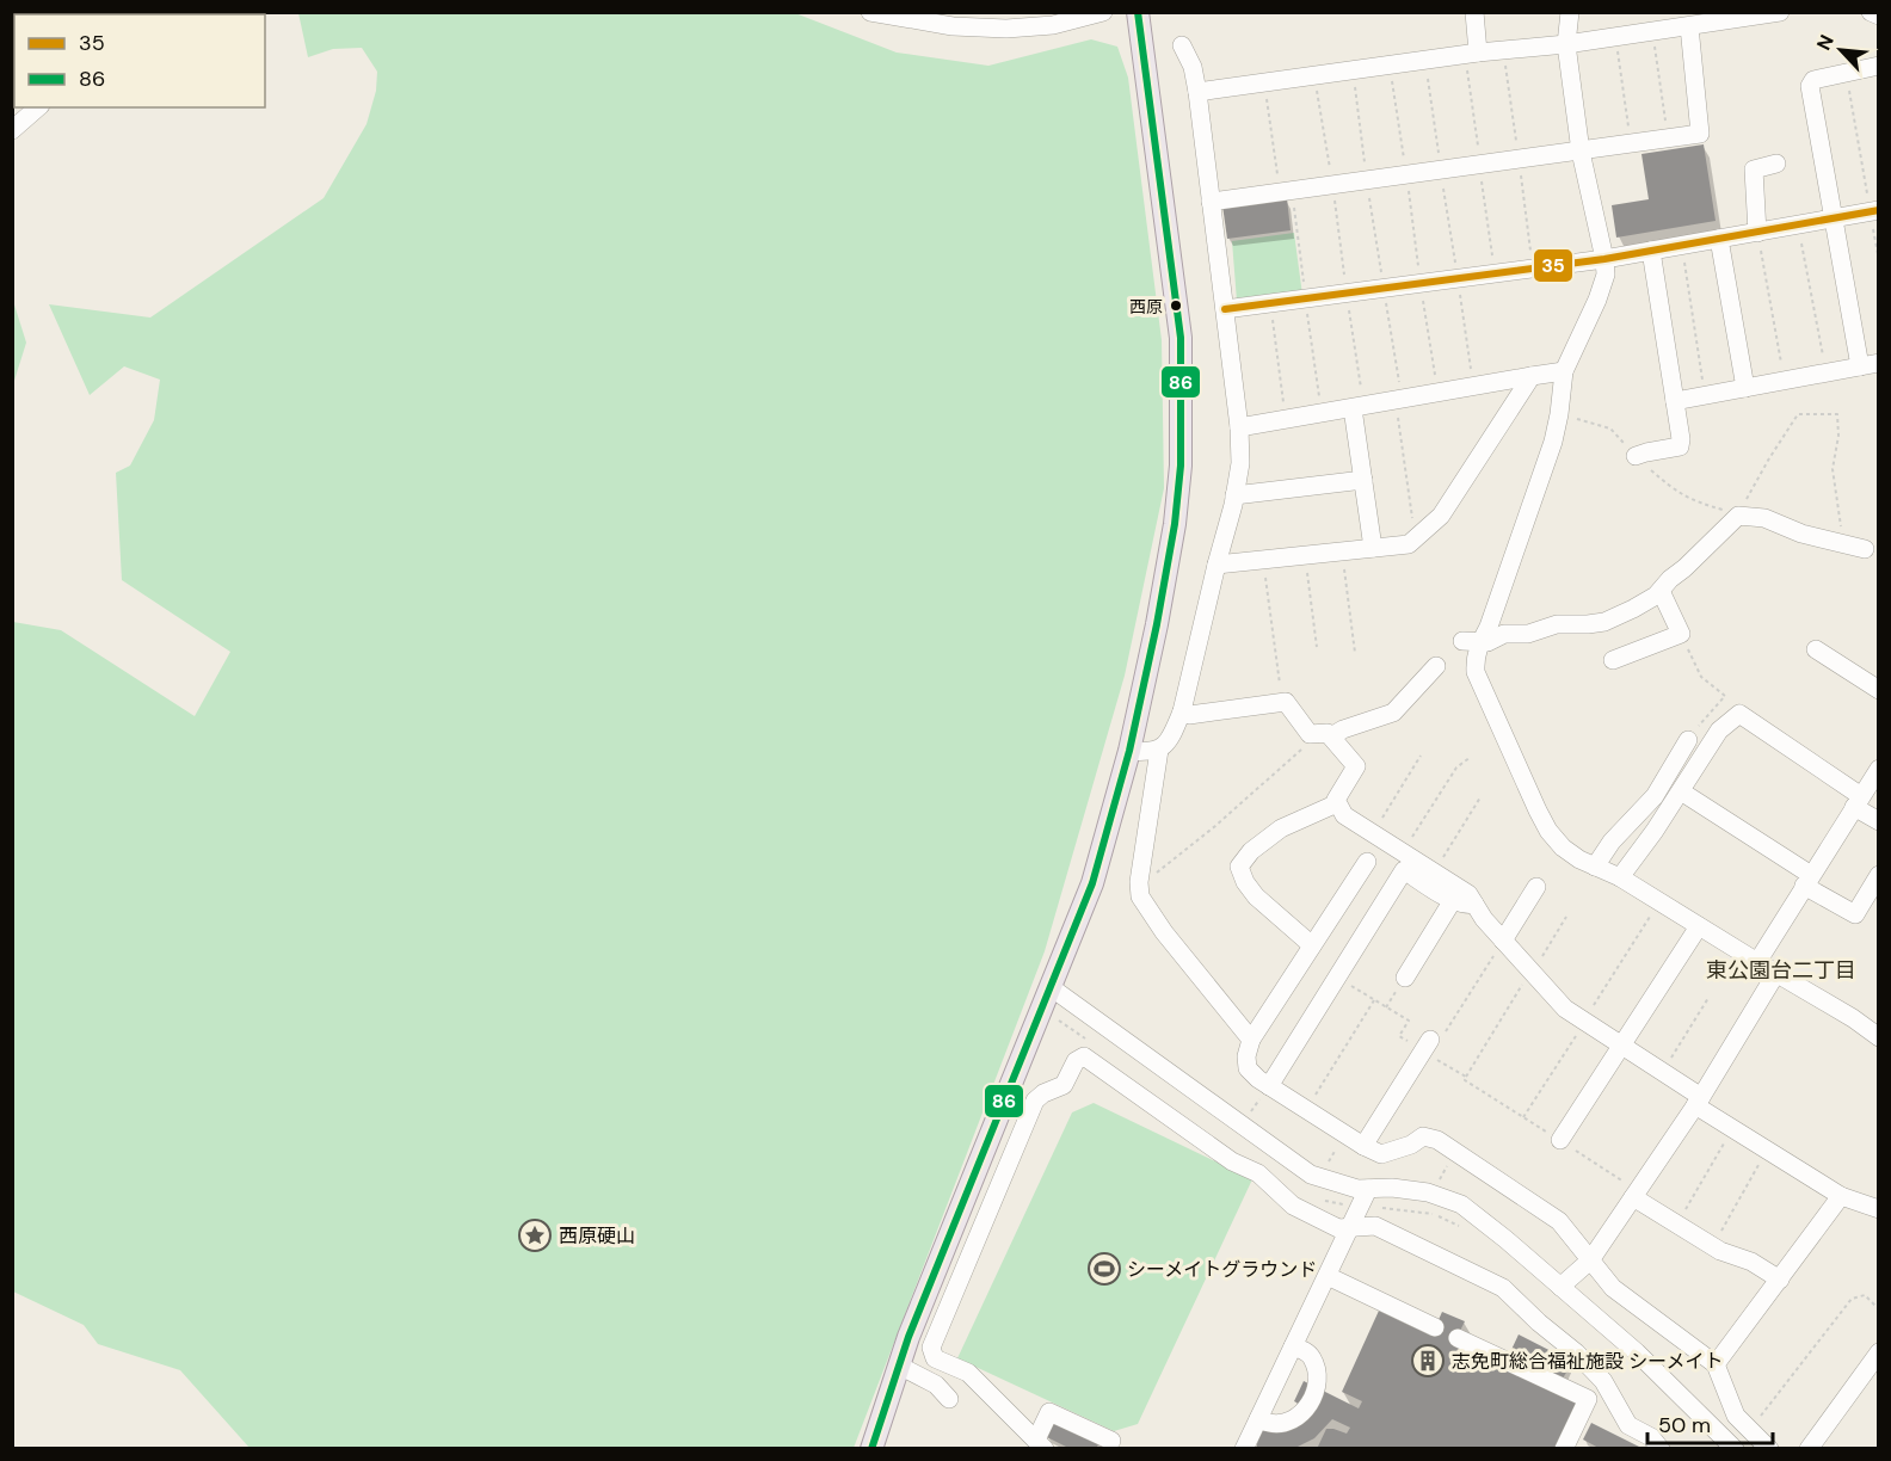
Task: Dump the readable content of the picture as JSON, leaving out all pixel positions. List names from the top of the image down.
{
  "districts": ["東公園台二丁目"],
  "places": {
    "other": ["西原"],
    "place": ["西原硬山"],
    "sports": ["シーメイトグラウンド"],
    "building": ["志免町総合福祉施設 シーメイト"]
  },
  "lines": ["transit line 86", "transit line 35"],
  "legend": ["35", "86"],
  "scale_bar": "50 m",
  "north": "top left"
}
